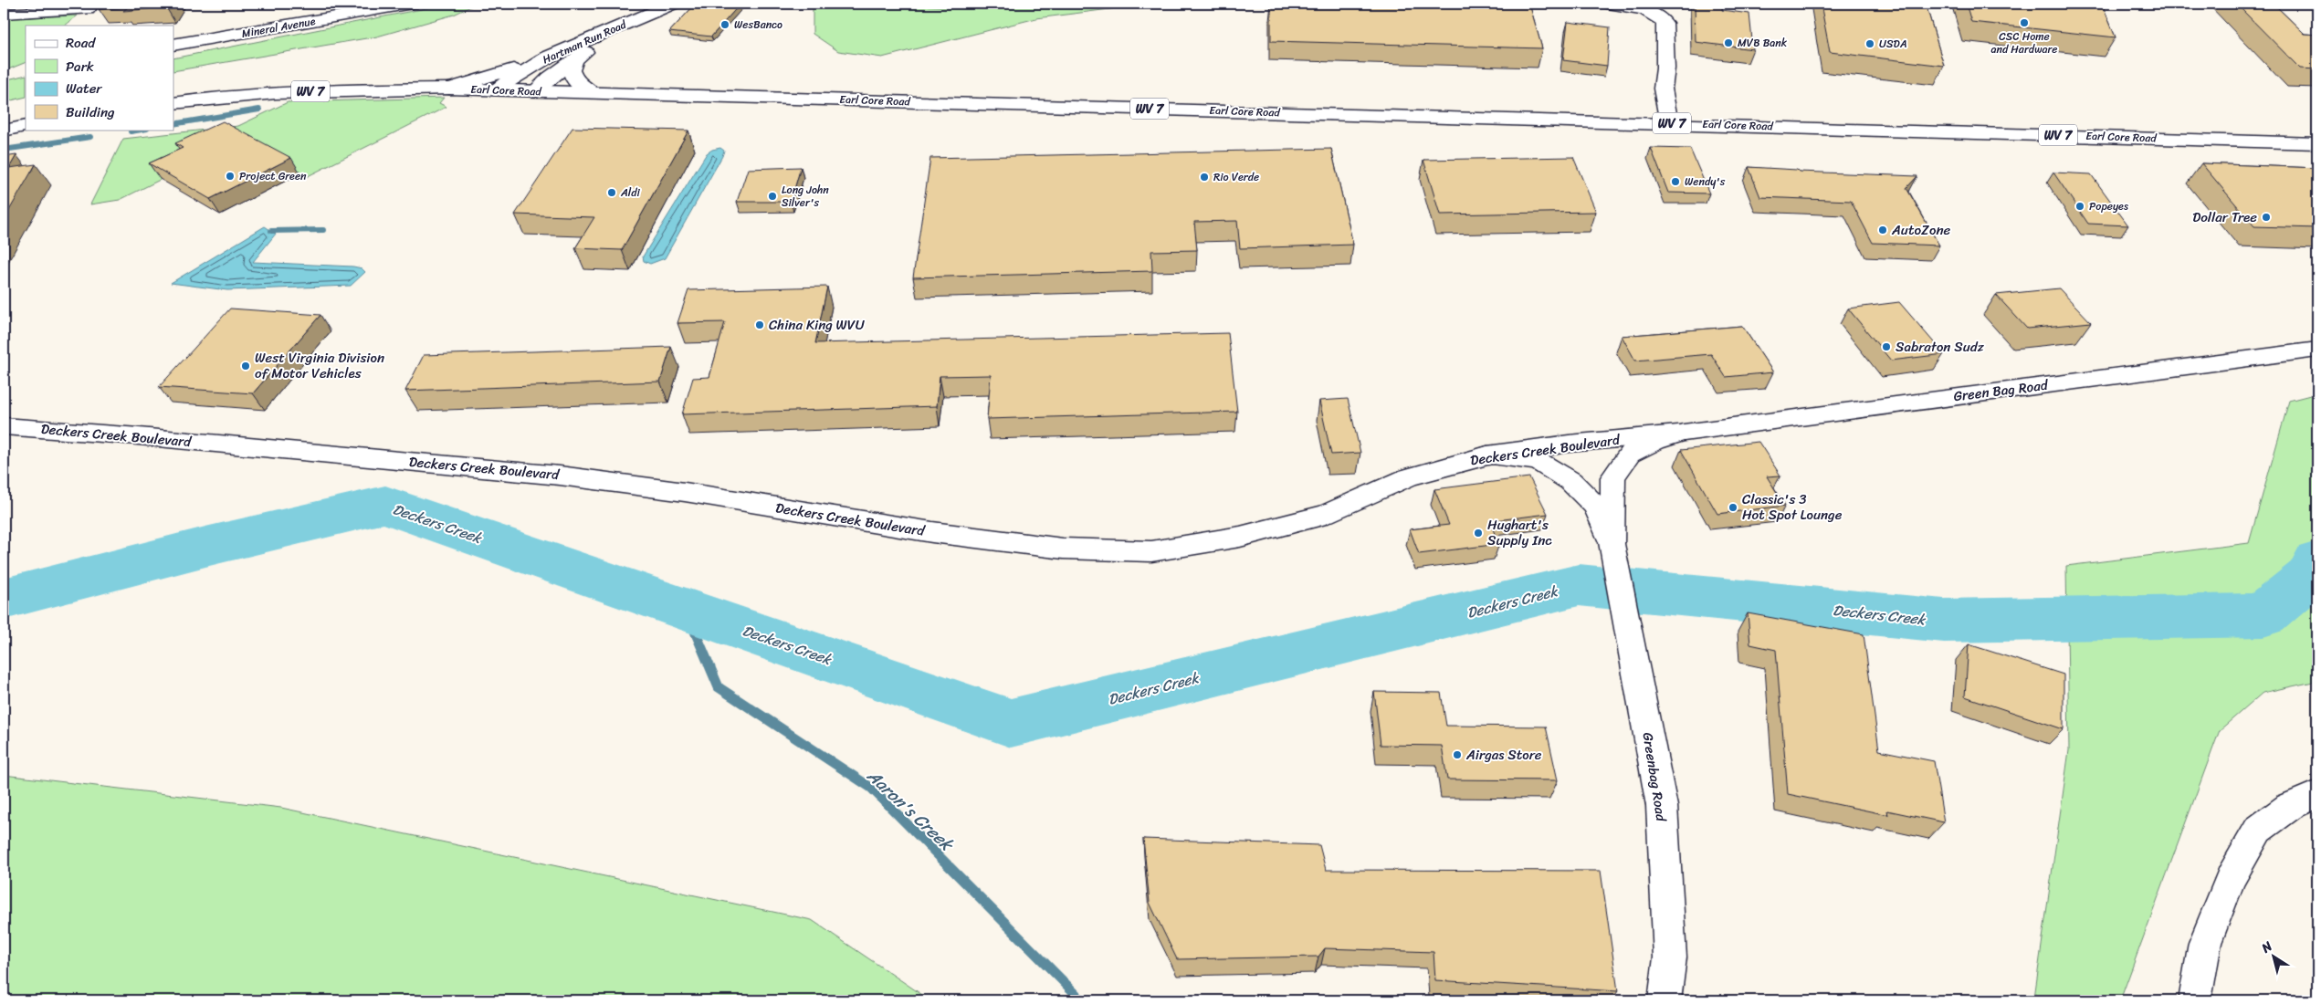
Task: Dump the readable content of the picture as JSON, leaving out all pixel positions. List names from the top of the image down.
{
  "streets": {
    "main road": [
      "Mineral Avenue",
      "Hartman Run Road",
      "Earl Core Road",
      "WV 7",
      "Green Bag Road",
      "Deckers Creek Boulevard",
      "Greenbag Road"
    ]
  },
  "crossings": [
    ["Hartman Run Road", "Earl Core Road"],
    ["Green Bag Road", "Deckers Creek Boulevard"],
    ["Green Bag Road", "Greenbag Road"],
    ["Deckers Creek Boulevard", "Greenbag Road"]
  ],
  "water": ["Deckers Creek", "Aaron's Creek"],
  "places": [
    "CSC Home and Hardware",
    "WesBanco",
    "MVB Bank",
    "USDA",
    "Project Green",
    "Rio Verde",
    "Wendy's",
    "Aldi",
    "Long John Silver's",
    "Popeyes",
    "Dollar Tree",
    "AutoZone",
    "China King WVU",
    "Sabraton Sudz",
    "West Virginia Division of Motor Vehicles",
    "Classic's 3 Hot Spot Lounge",
    "Hughart's Supply Inc",
    "Airgas Store"
  ],
  "legend": [
    "Road",
    "Park",
    "Water",
    "Building"
  ],
  "north": "top left"
}
